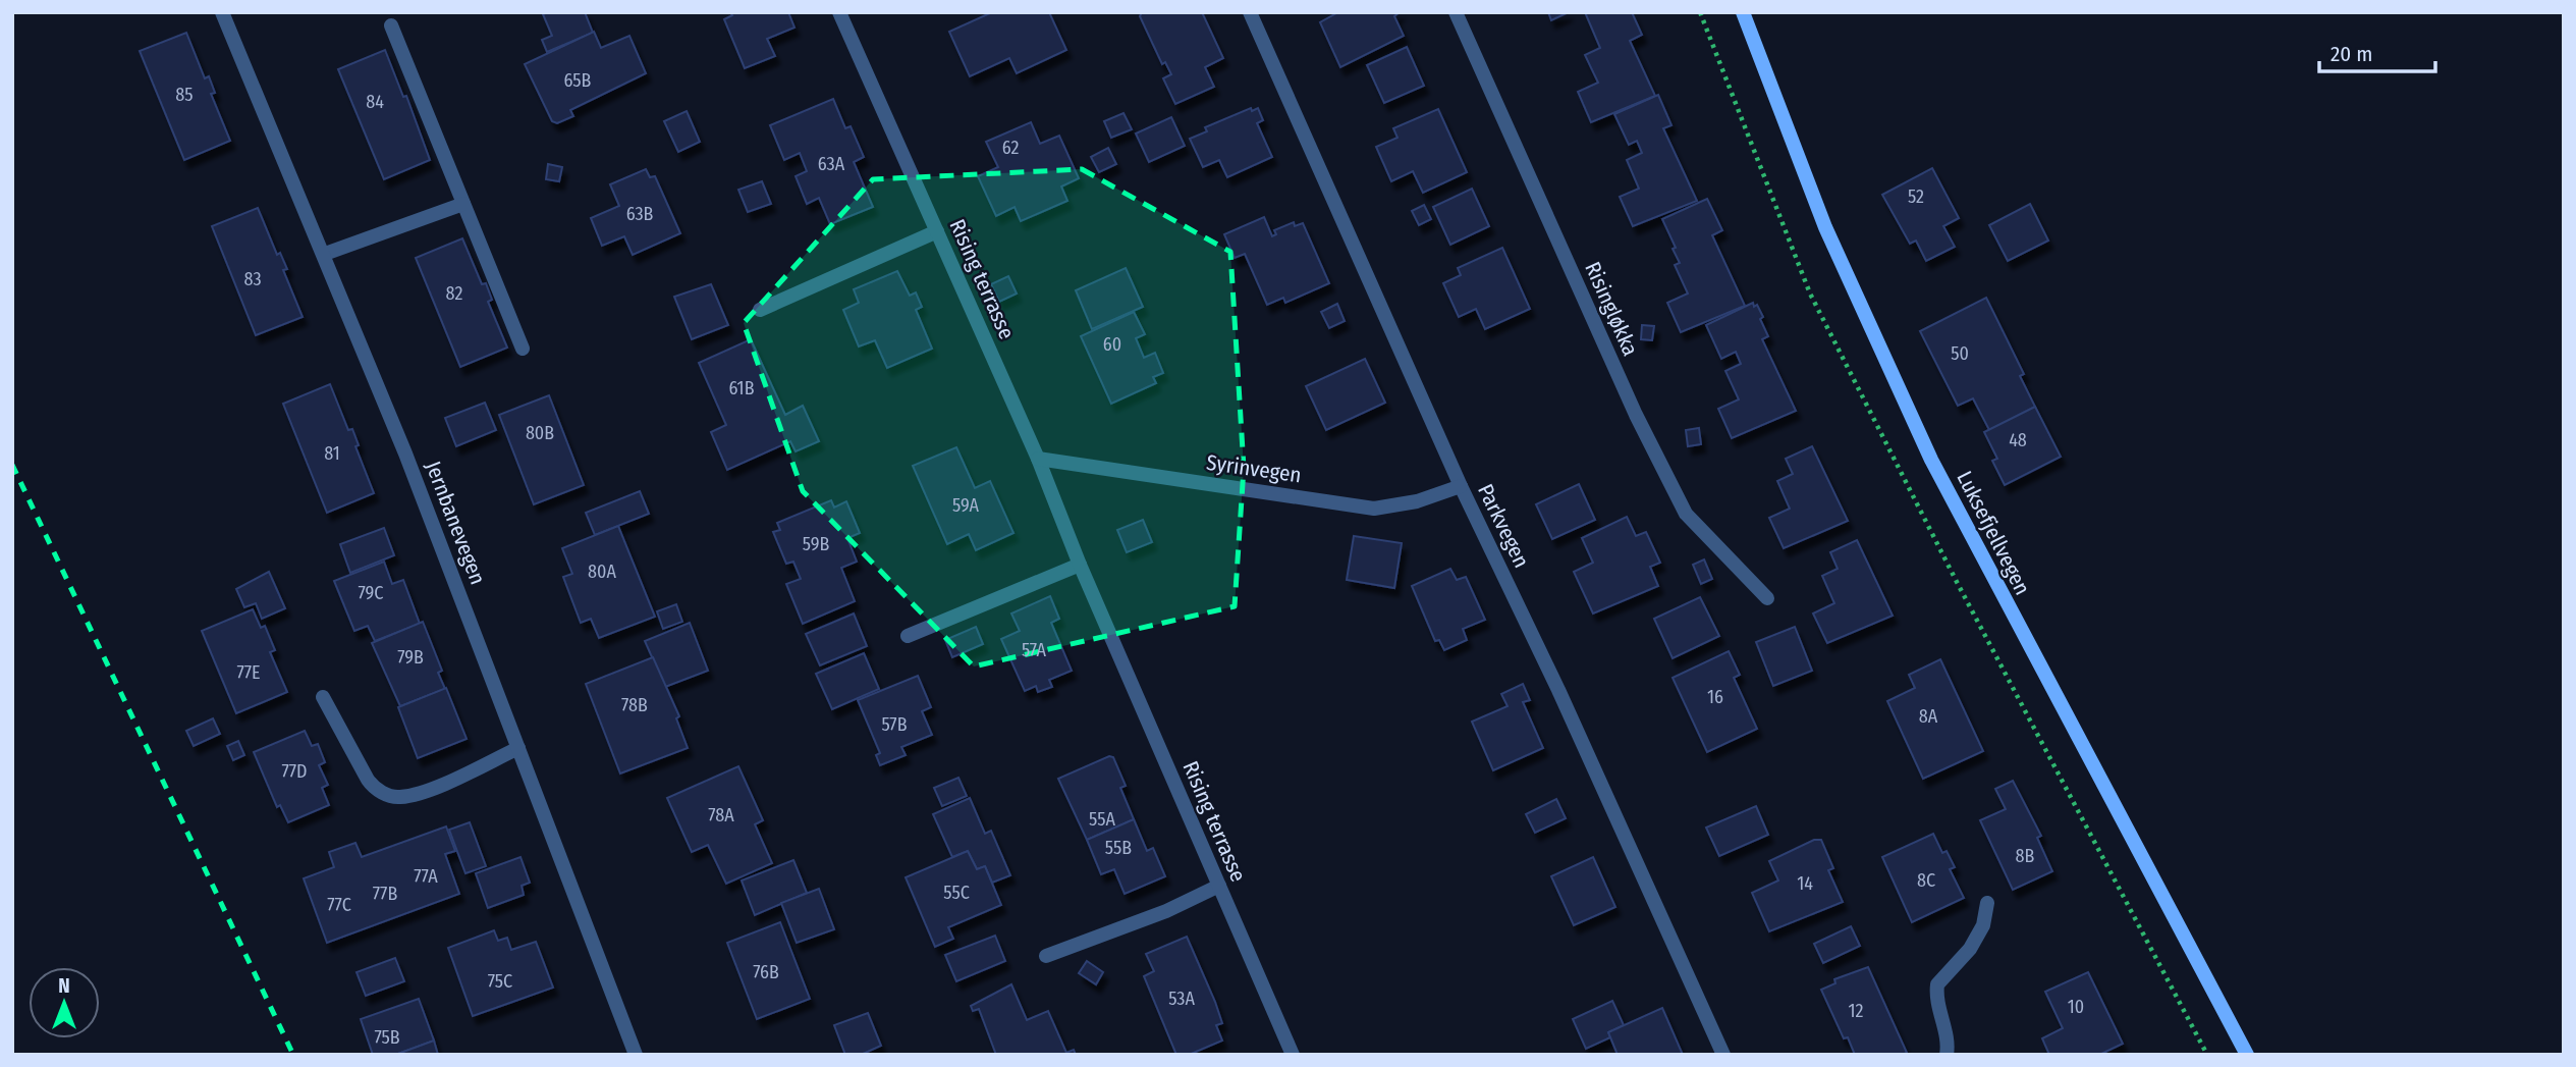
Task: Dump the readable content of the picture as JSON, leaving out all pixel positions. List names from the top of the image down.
{
  "streets": {
    "main road": ["Luksefjellvegen"],
    "street": [
      "Rising terrasse",
      "Risingløkka",
      "Syrinvegen",
      "Jernbanevegen",
      "Parkvegen"
    ]
  },
  "crossings": [
    ["Rising terrasse", "Syrinvegen"],
    ["Syrinvegen", "Parkvegen"]
  ],
  "house_numbers": [
    "65B",
    "85",
    "84",
    "62",
    "63A",
    "52",
    "63B",
    "83",
    "82",
    "60",
    "50",
    "61B",
    "80B",
    "48",
    "81",
    "59A",
    "59B",
    "80A",
    "79C",
    "57A",
    "79B",
    "77E",
    "16",
    "78B",
    "8A",
    "57B",
    "77D",
    "78A",
    "55A",
    "55B",
    "8B",
    "77A",
    "8C",
    "14",
    "55C",
    "77B",
    "77C",
    "76B",
    "75C",
    "53A",
    "10",
    "12",
    "75B"
  ],
  "scale_bar": "20 m",
  "north": "top"
}
